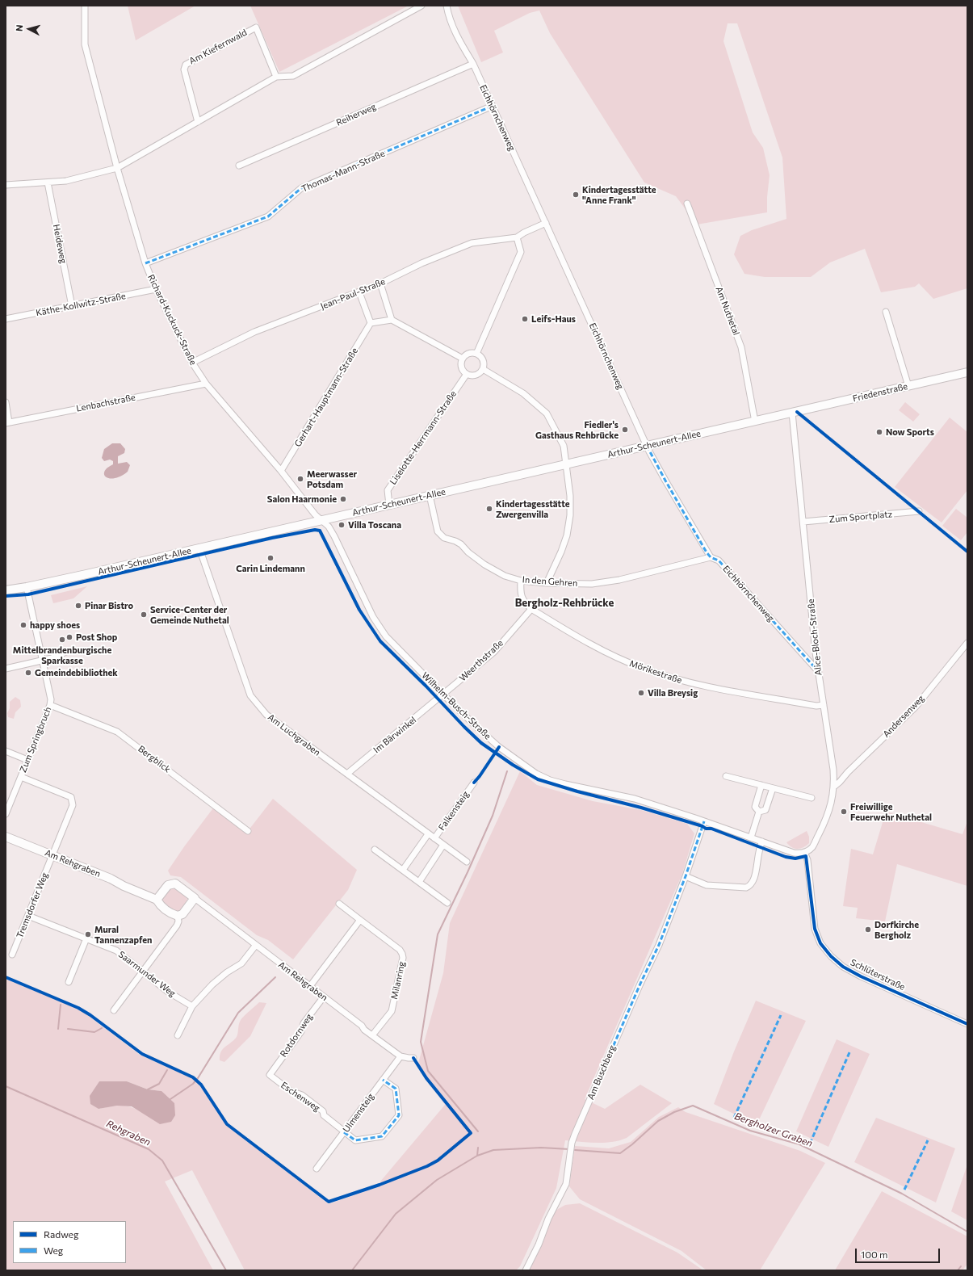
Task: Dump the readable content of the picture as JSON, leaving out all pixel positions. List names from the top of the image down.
{
  "streets": {
    "main road": ["Friedenstraße", "Arthur-Scheunert-Allee", "Am Rehgraben"],
    "street": [
      "Am Kiefernwald",
      "Reiherweg",
      "Eichhörnchenweg",
      "Thomas-Mann-Straße",
      "Heideweg",
      "Jean-Paul-Straße",
      "Käthe-Kollwitz-Straße",
      "Am Nuthetal",
      "Richard-Kuckuck-Straße",
      "Gerhart-Hauptmann-Straße",
      "Lenbachstraße",
      "Liselotte-Herrmann-Straße",
      "Zum Sportplatz",
      "In den Gehren",
      "Alice-Bloch-Straße",
      "Weerthstraße",
      "Mörikestraße",
      "Wilhelm-Busch-Straße",
      "Andersenweg",
      "Am Luchgraben",
      "Im Bärwinkel",
      "Zum Springbruch",
      "Bergblick",
      "Falkensteig",
      "Tremsdorfer Weg",
      "Saarmunder Weg",
      "Schlüterstraße",
      "Milanring",
      "Rotdornweg",
      "Am Buschberg",
      "Eschenweg",
      "Ulmensteig"
    ]
  },
  "crossings": [
    ["Reiherweg", "Eichhörnchenweg"],
    ["Eichhörnchenweg", "Thomas-Mann-Straße"],
    ["Eichhörnchenweg", "Arthur-Scheunert-Allee"],
    ["Eichhörnchenweg", "In den Gehren"],
    ["Eichhörnchenweg", "Alice-Bloch-Straße"],
    ["Thomas-Mann-Straße", "Richard-Kuckuck-Straße"],
    ["Heideweg", "Käthe-Kollwitz-Straße"],
    ["Jean-Paul-Straße", "Richard-Kuckuck-Straße"],
    ["Käthe-Kollwitz-Straße", "Richard-Kuckuck-Straße"],
    ["Am Nuthetal", "Arthur-Scheunert-Allee"],
    ["Richard-Kuckuck-Straße", "Gerhart-Hauptmann-Straße"],
    ["Richard-Kuckuck-Straße", "Lenbachstraße"],
    ["Richard-Kuckuck-Straße", "Arthur-Scheunert-Allee"],
    ["Richard-Kuckuck-Straße", "Wilhelm-Busch-Straße"],
    ["Friedenstraße", "Arthur-Scheunert-Allee"],
    ["Friedenstraße", "Alice-Bloch-Straße"],
    ["Liselotte-Herrmann-Straße", "Arthur-Scheunert-Allee"],
    ["Arthur-Scheunert-Allee", "In den Gehren"],
    ["Arthur-Scheunert-Allee", "Alice-Bloch-Straße"],
    ["Arthur-Scheunert-Allee", "Wilhelm-Busch-Straße"],
    ["Arthur-Scheunert-Allee", "Am Luchgraben"],
    ["Arthur-Scheunert-Allee", "Zum Springbruch"],
    ["Zum Sportplatz", "Alice-Bloch-Straße"],
    ["In den Gehren", "Mörikestraße"],
    ["Alice-Bloch-Straße", "Mörikestraße"],
    ["Alice-Bloch-Straße", "Wilhelm-Busch-Straße"],
    ["Alice-Bloch-Straße", "Andersenweg"],
    ["Alice-Bloch-Straße", "Schlüterstraße"],
    ["Weerthstraße", "Mörikestraße"],
    ["Weerthstraße", "Wilhelm-Busch-Straße"],
    ["Weerthstraße", "Im Bärwinkel"],
    ["Wilhelm-Busch-Straße", "Im Bärwinkel"],
    ["Wilhelm-Busch-Straße", "Schlüterstraße"],
    ["Wilhelm-Busch-Straße", "Am Buschberg"],
    ["Am Luchgraben", "Im Bärwinkel"],
    ["Am Luchgraben", "Falkensteig"],
    ["Zum Springbruch", "Bergblick"],
    ["Zum Springbruch", "Tremsdorfer Weg"],
    ["Am Rehgraben", "Tremsdorfer Weg"],
    ["Am Rehgraben", "Milanring"],
    ["Am Rehgraben", "Rotdornweg"],
    ["Am Rehgraben", "Ulmensteig"],
    ["Tremsdorfer Weg", "Saarmunder Weg"],
    ["Rotdornweg", "Eschenweg"],
    ["Eschenweg", "Ulmensteig"]
  ],
  "districts": ["Bergholz-Rehbrücke"],
  "water": ["Bergholzer Graben", "Rehgraben"],
  "places": [
    "Kindertagesstätte \"Anne Frank\"",
    "Leifs-Haus",
    "Fiedler's Gasthaus Rehbrücke",
    "Now Sports",
    "Meerwasser Potsdam",
    "Salon Haarmonie",
    "Kindertagesstätte Zwergenvilla",
    "Villa Toscana",
    "Carin Lindemann",
    "Pinar Bistro",
    "Service-Center der Gemeinde Nuthetal",
    "happy shoes",
    "Post Shop",
    "Mittelbrandenburgische Sparkasse",
    "Gemeindebibliothek",
    "Villa Breysig",
    "Freiwillige Feuerwehr Nuthetal",
    "Dorfkirche Bergholz",
    "Mural Tannenzapfen"
  ],
  "legend": ["Radweg", "Weg"],
  "scale_bar": "100 m",
  "north": "left"
}
